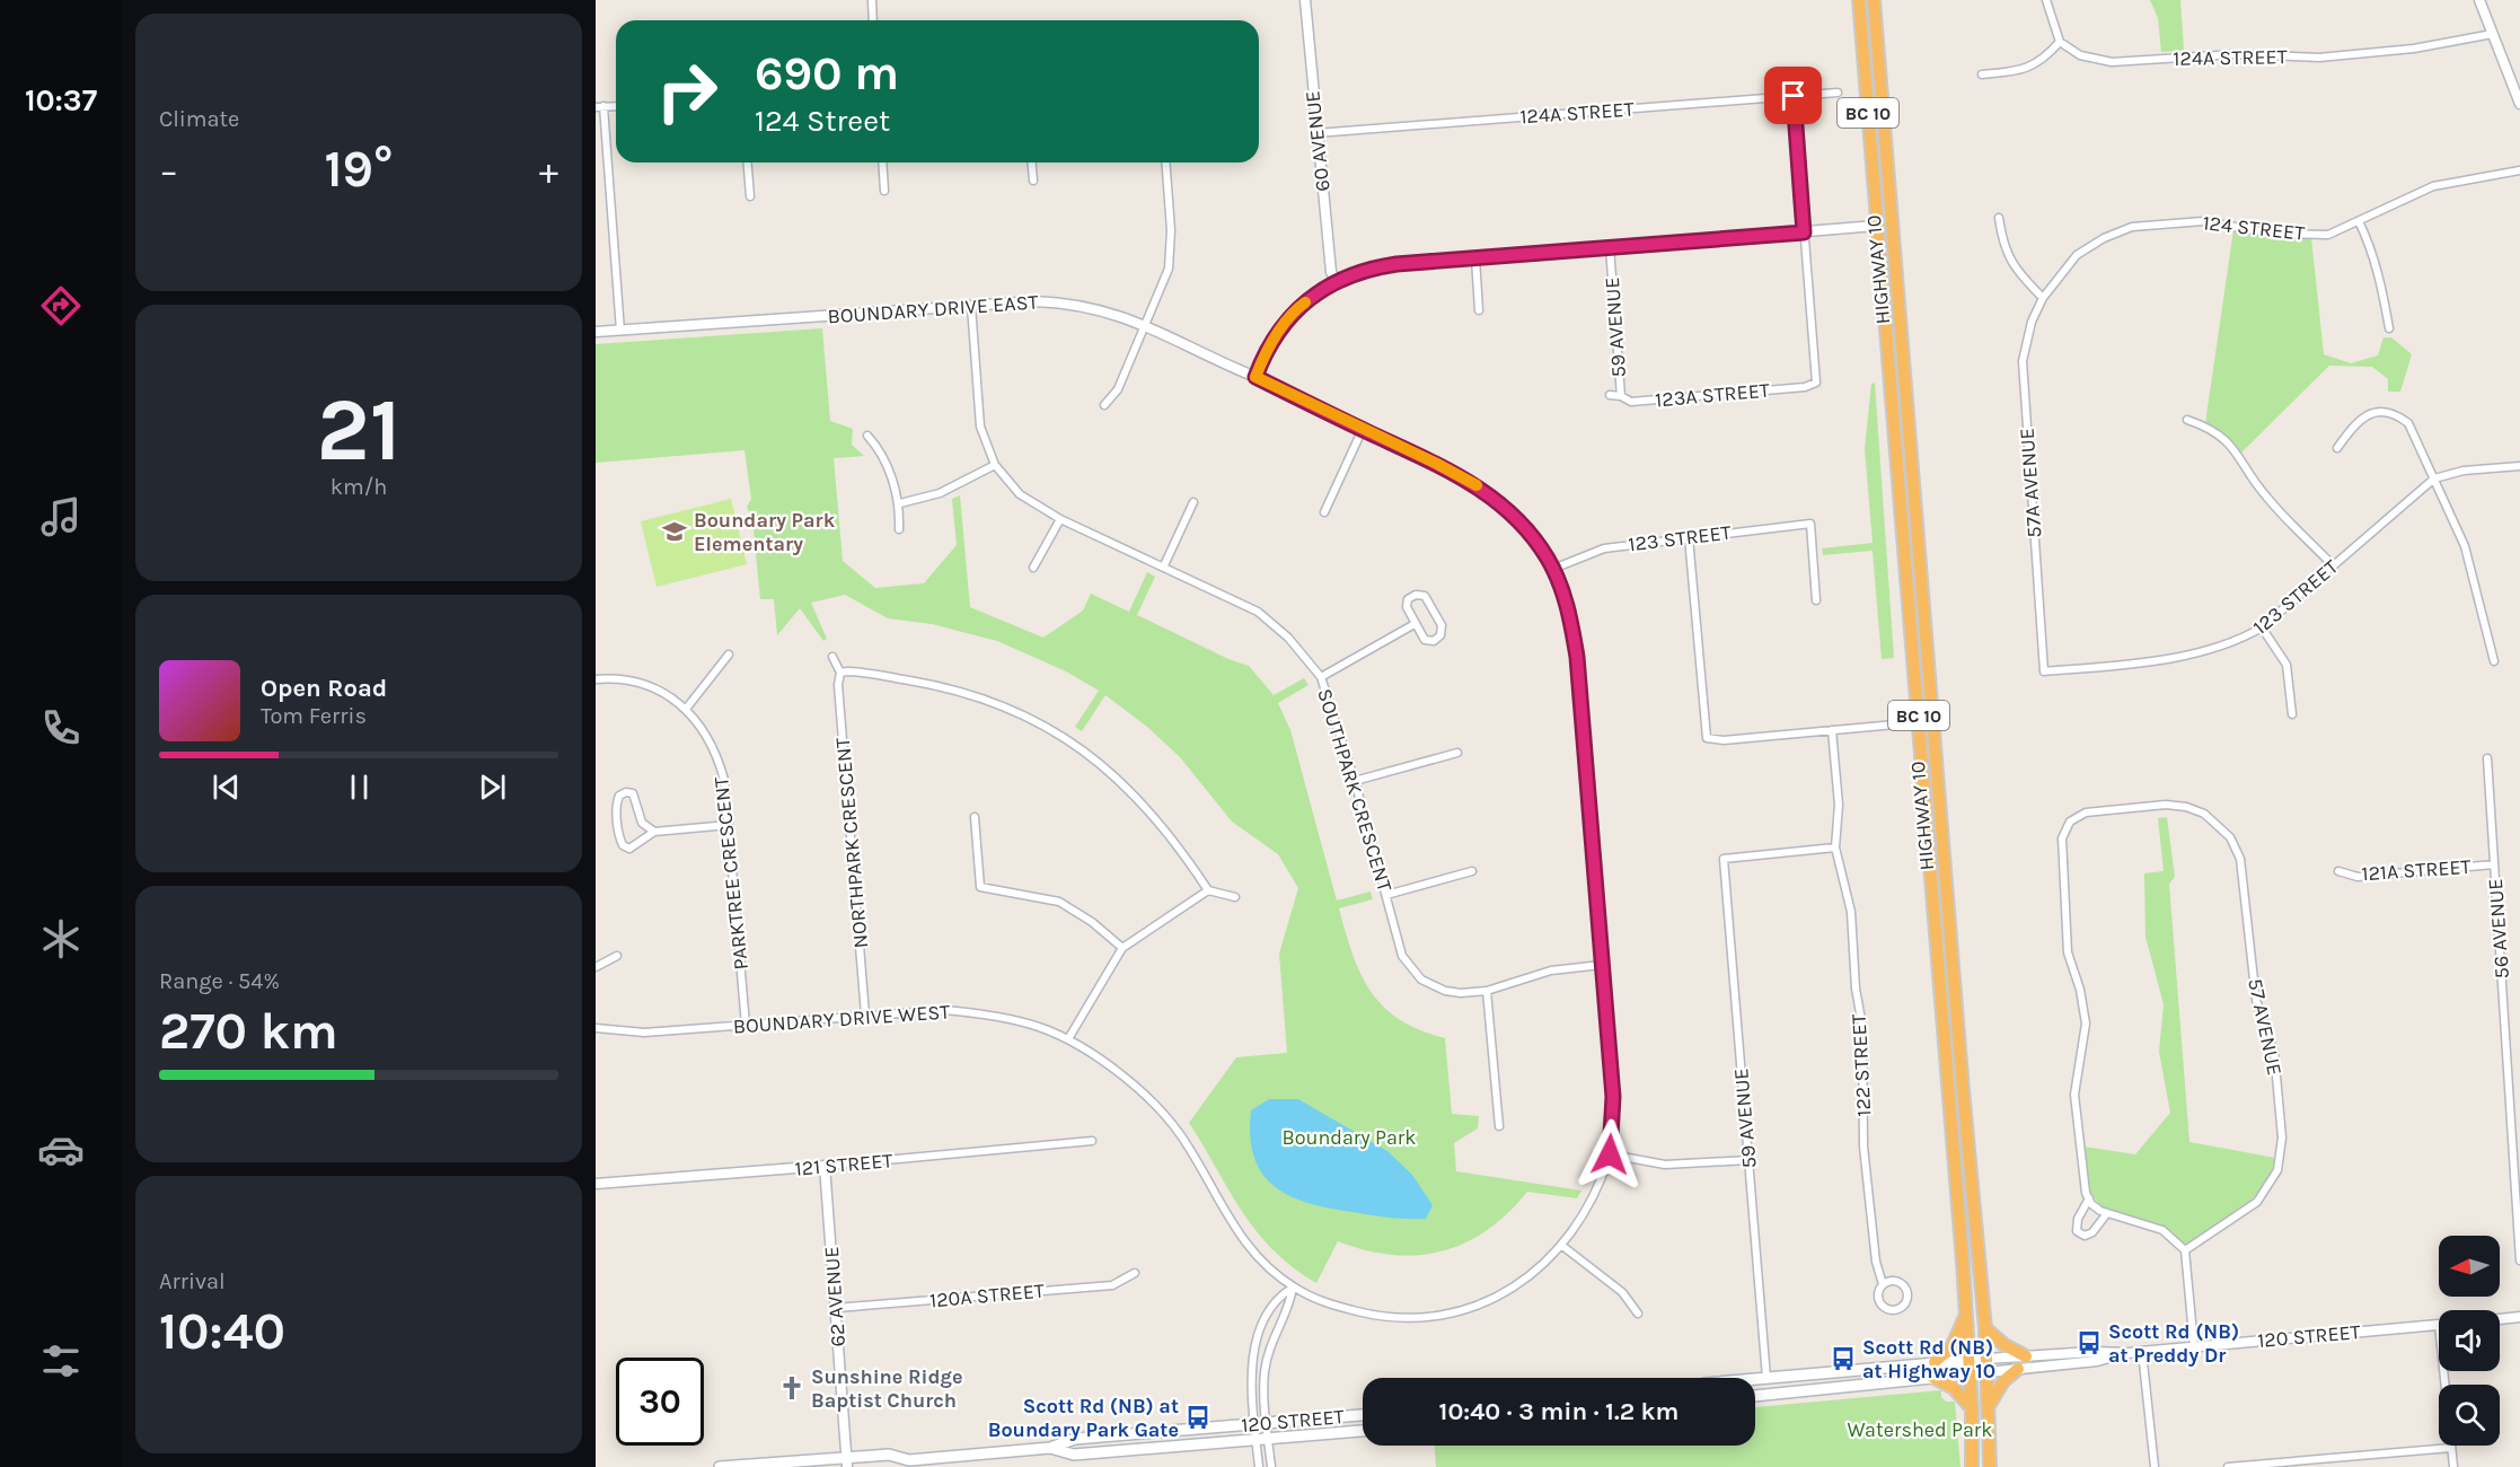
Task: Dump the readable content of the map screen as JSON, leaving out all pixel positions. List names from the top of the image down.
{
  "streets": {
    "highway": ["BC 10", "HIGHWAY 10"],
    "main road": ["120 STREET"],
    "street": [
      "124A STREET",
      "60 AVENUE",
      "124 STREET",
      "BOUNDARY DRIVE EAST",
      "59 AVENUE",
      "123A STREET",
      "57A AVENUE",
      "123 STREET",
      "SOUTHPARK CRESCENT",
      "NORTHPARK CRESCENT",
      "121A STREET",
      "PARKTREE CRESCENT",
      "56 AVENUE",
      "BOUNDARY DRIVE WEST",
      "57 AVENUE",
      "122 STREET",
      "121 STREET",
      "120A STREET",
      "62 AVENUE"
    ]
  },
  "crossings": [
    ["124A STREET", "60 AVENUE"],
    ["124 STREET", "57A AVENUE"],
    ["HIGHWAY 10", "120 STREET"],
    ["BOUNDARY DRIVE EAST", "SOUTHPARK CRESCENT"],
    ["BOUNDARY DRIVE EAST", "BOUNDARY DRIVE WEST"],
    ["59 AVENUE", "123A STREET"],
    ["59 AVENUE", "122 STREET"],
    ["59 AVENUE", "120 STREET"],
    ["57A AVENUE", "123 STREET"],
    ["123 STREET", "BOUNDARY DRIVE WEST"],
    ["SOUTHPARK CRESCENT", "BOUNDARY DRIVE WEST"],
    ["NORTHPARK CRESCENT", "BOUNDARY DRIVE WEST"],
    ["121A STREET", "56 AVENUE"],
    ["PARKTREE CRESCENT", "BOUNDARY DRIVE WEST"],
    ["121 STREET", "62 AVENUE"],
    ["120A STREET", "62 AVENUE"],
    ["62 AVENUE", "120 STREET"]
  ],
  "parks": ["Boundary Park", "Watershed Park"],
  "places": {
    "school or university": ["Boundary Park Elementary"],
    "bus stop": ["Scott Rd (NB) at Preddy Dr", "Scott Rd (NB) at Highway 10", "Scott Rd (NB) at Boundary Park Gate"],
    "church": ["Sunshine Ridge Baptist Church"]
  },
  "north": "left",
  "page": {
    "tabs": "10:37",
    "tile": [
      "Climate",
      ["21", "km/h"],
      ["Range · 54%", "270 km"],
      ["Arrival", "10:40"]
    ],
    "turn": ["690 m", "124 Street"],
    "heat": ["−", "19°", "+"],
    "song": ["Open Road", "Tom Ferris"],
    "limit": "30",
    "trip": "10:40 · 3 min · 1.2 km"
  }
}
